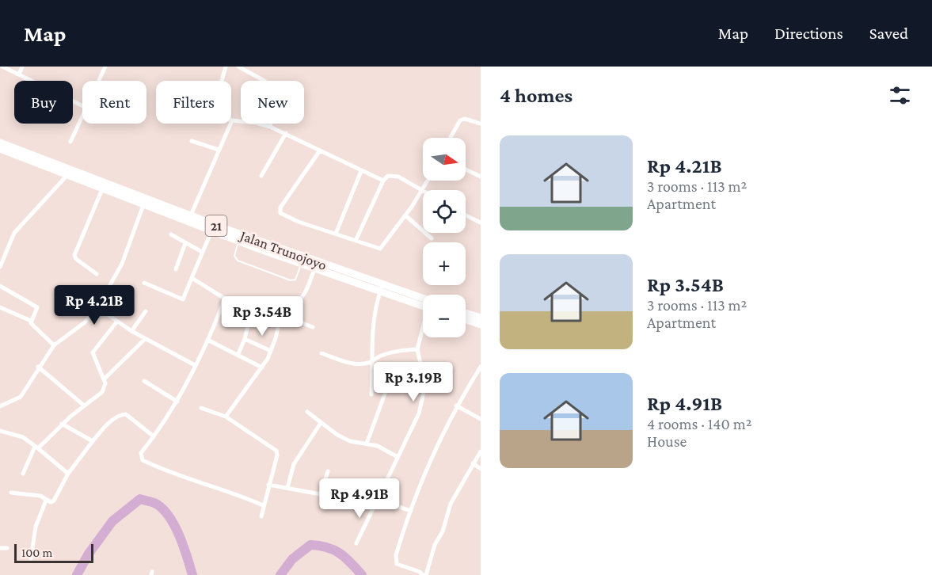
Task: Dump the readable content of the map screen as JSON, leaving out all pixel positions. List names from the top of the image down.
{
  "streets": {
    "highway": ["21", "Jalan Trunojoyo"]
  },
  "scale_bar": "100 m",
  "north": "right",
  "page": {
    "header": "Map",
    "nav": ["Map", "Directions", "Saved"],
    "heading": "4 homes",
    "chip": [
      "Buy",
      "Rent",
      "Filters",
      "New"
    ],
    "list": [
      {
        "name": "Rp 4.21B",
        "note": "3 rooms · 113 m² · Apartment"
      },
      {
        "name": "Rp 3.54B",
        "note": "3 rooms · 113 m² · Apartment"
      },
      {
        "name": "Rp 4.91B",
        "note": "4 rooms · 140 m² · House"
      }
    ],
    "map_buttons": ["+", "−"],
    "price": [
      "Rp 4.21B",
      "Rp 3.54B",
      "Rp 3.19B",
      "Rp 4.91B"
    ],
    "scale": "100 m"
  }
}
